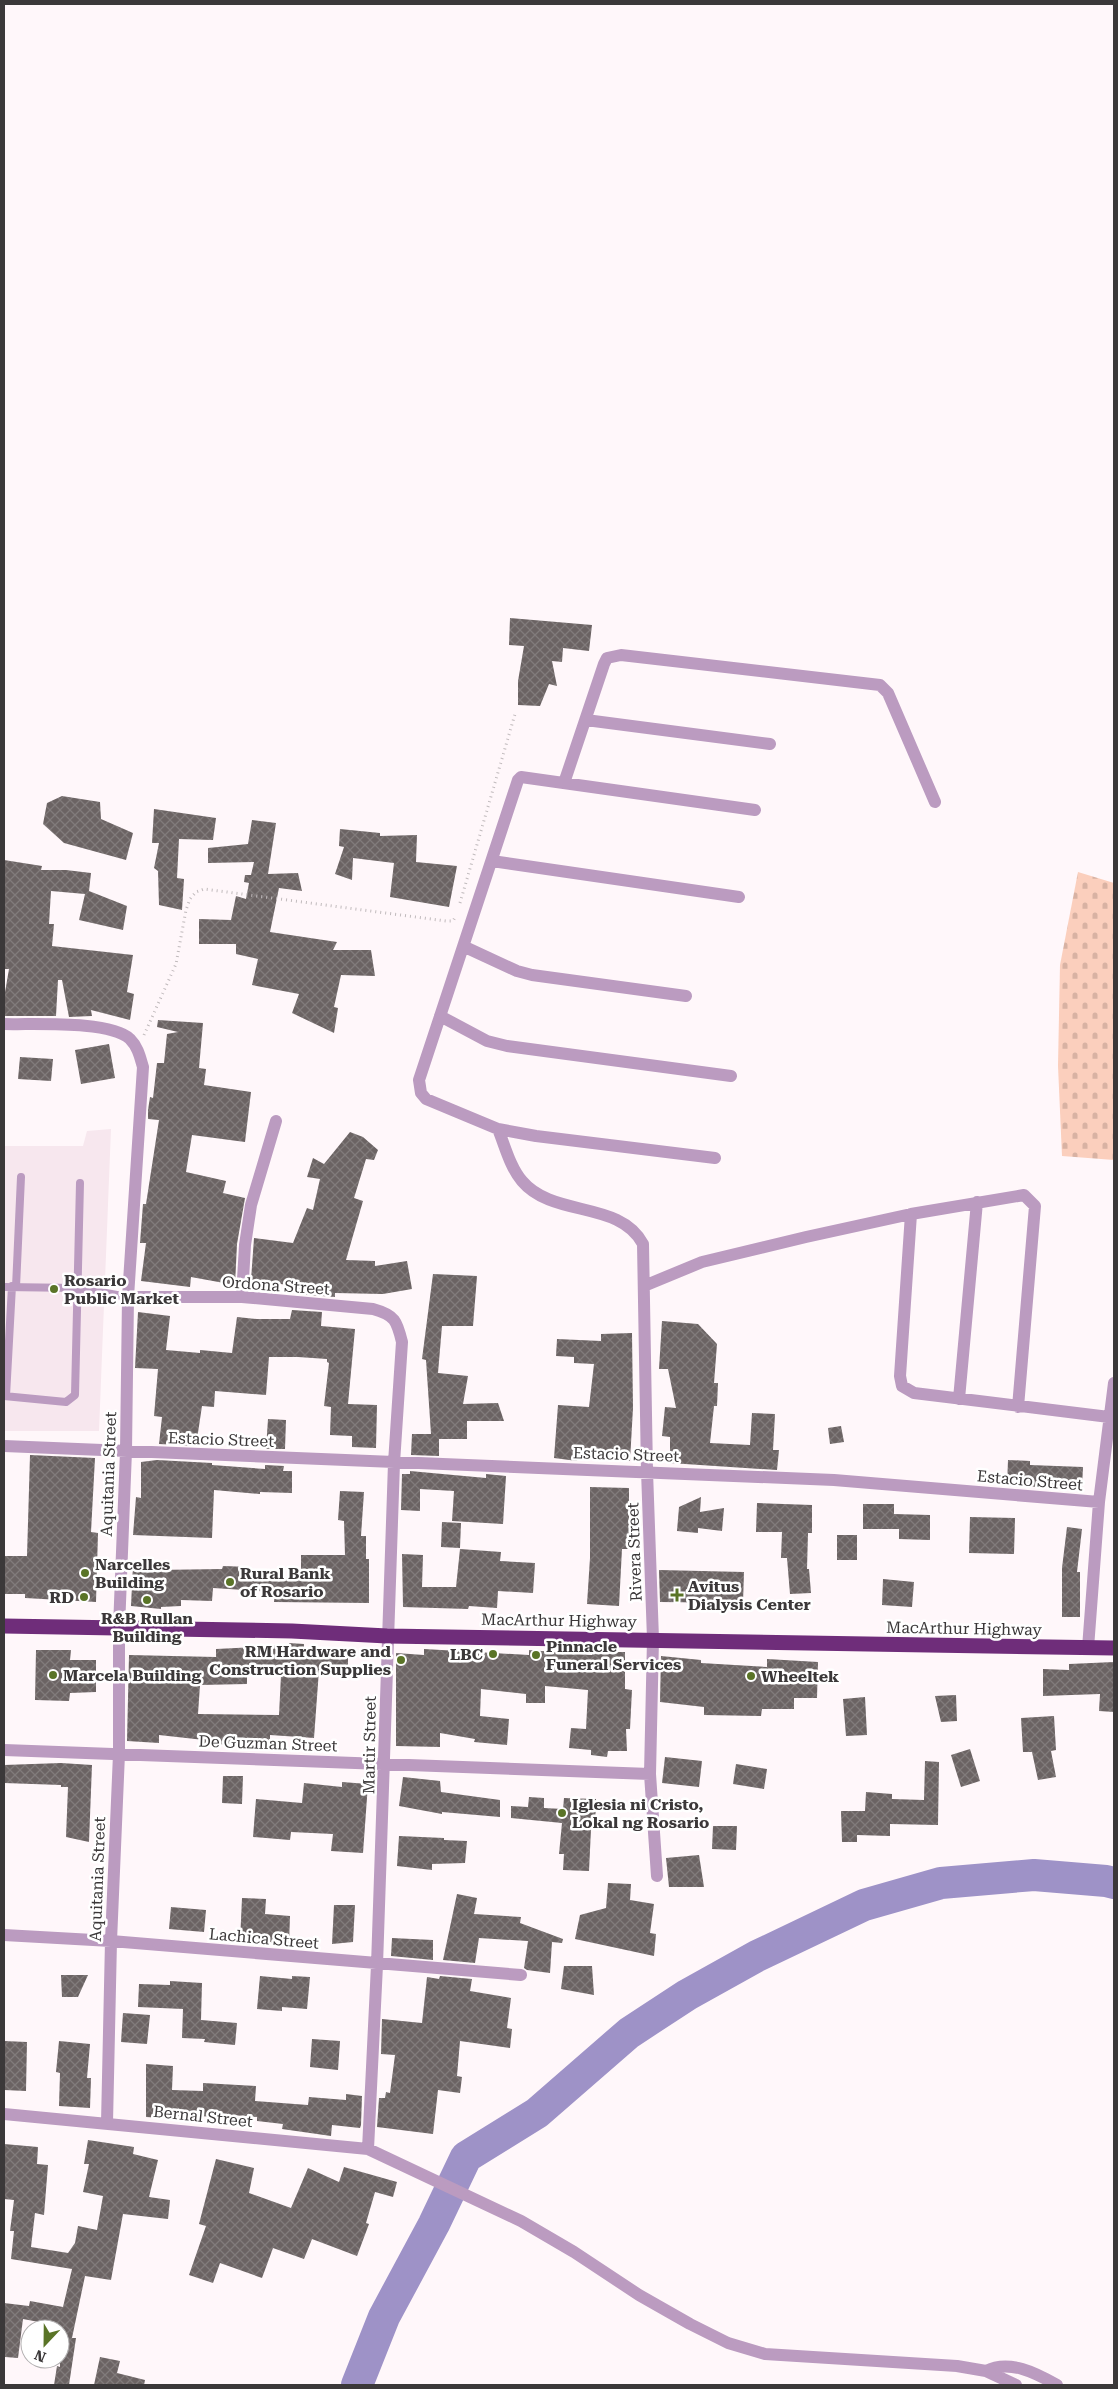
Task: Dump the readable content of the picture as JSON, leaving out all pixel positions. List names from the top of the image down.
{
  "streets": {
    "highway": ["MacArthur Highway"],
    "street": [
      "Ordona Street",
      "Estacio Street",
      "Aquitania Street",
      "Rivera Street",
      "De Guzman Street",
      "Martir Street",
      "Lachica Street",
      "Bernal Street"
    ]
  },
  "crossings": [
    ["Ordona Street", "Aquitania Street"],
    ["Ordona Street", "Martir Street"],
    ["Estacio Street", "Aquitania Street"],
    ["Estacio Street", "Rivera Street"],
    ["Estacio Street", "MacArthur Highway"],
    ["Estacio Street", "Martir Street"],
    ["Aquitania Street", "MacArthur Highway"],
    ["Aquitania Street", "De Guzman Street"],
    ["Aquitania Street", "Lachica Street"],
    ["Aquitania Street", "Bernal Street"],
    ["Rivera Street", "MacArthur Highway"],
    ["Rivera Street", "De Guzman Street"],
    ["MacArthur Highway", "Martir Street"],
    ["De Guzman Street", "Martir Street"],
    ["Martir Street", "Lachica Street"],
    ["Martir Street", "Bernal Street"]
  ],
  "places": {
    "other": [
      "Rosario Public Market",
      "Narcelles Building",
      "Rural Bank of Rosario",
      "RD",
      "R&B Rullan Building",
      "LBC",
      "Pinnacle Funeral Services",
      "RM Hardware and Construction Supplies",
      "Marcela Building",
      "Wheeltek",
      "Iglesia ni Cristo, Lokal ng Rosario"
    ],
    "health": ["Avitus Dialysis Center"]
  },
  "north": "bottom"
}
